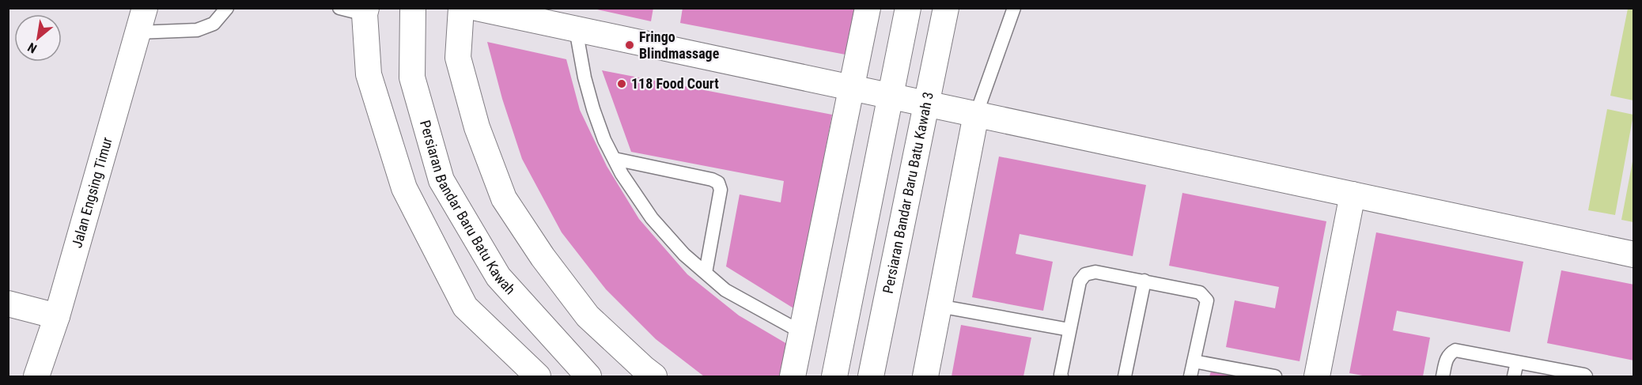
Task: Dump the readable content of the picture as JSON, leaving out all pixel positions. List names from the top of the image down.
{
  "streets": {
    "street": ["Persiaran Bandar Baru Batu Kawah 3", "Jalan Engsing Timur", "Persiaran Bandar Baru Batu Kawah"]
  },
  "places": ["Fringo Blindmassage", "118 Food Court"],
  "north": "bottom left"
}
